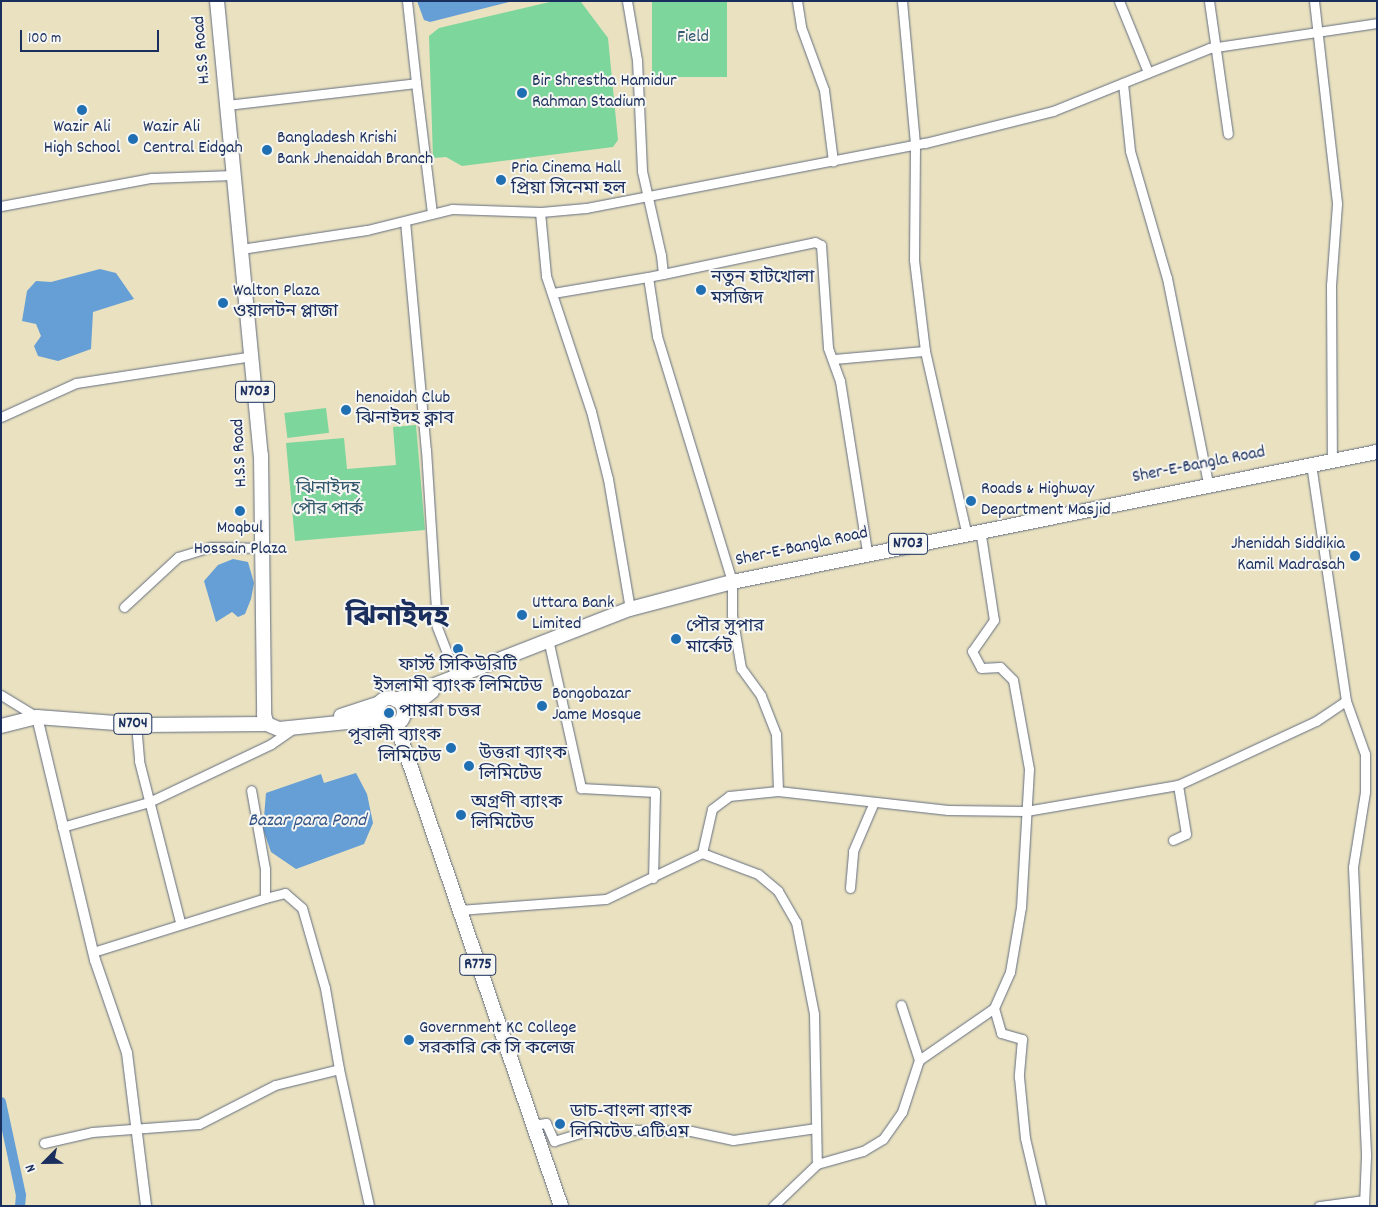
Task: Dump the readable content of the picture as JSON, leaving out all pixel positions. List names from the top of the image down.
{
  "streets": {
    "main road": [
      "H.S.S Road",
      "N703",
      "Sher-E-Bangla Road",
      "N704",
      "R775"
    ]
  },
  "crossings": [
    ["H.S.S Road", "N703"],
    ["H.S.S Road", "N704"],
    ["N703", "Sher-E-Bangla Road"],
    ["N703", "N704"],
    ["N703", "R775"],
    ["Sher-E-Bangla Road", "R775"]
  ],
  "districts": ["ঝিনাইদহ"],
  "water": ["Bazar para Pond"],
  "parks": ["Field", "ঝিনাইদহ পৌর পার্ক"],
  "places": [
    "Bir Shrestha Hamidur Rahman Stadium",
    "Wazir Ali High School",
    "Wazir Ali Central Eidgah",
    "Bangladesh Krishi Bank Jhenaidah Branch",
    "Pria Cinema Hall প্রিয়া সিনেমা হল",
    "নতুন হাটখোলা মসজিদ",
    "Walton Plaza ওয়ালটন প্লাজা",
    "henaidah Club ঝিনাইদহ ক্লাব",
    "Roads & Highway Department Masjid",
    "Moqbul Hossain Plaza",
    "Jhenidah Siddikia Kamil Madrasah",
    "Uttara Bank Limited",
    "পৌর সুপার মার্কেট",
    "ফার্স্ট সিকিউরিটি ইসলামী ব্যাংক লিমিটেড",
    "Bongobazar Jame Mosque",
    "পায়রা চত্তর",
    "পূবালী ব্যাংক লিমিটেড",
    "উত্তরা ব্যাংক লিমিটেড",
    "অগ্রণী ব্যাংক লিমিটেড",
    "Government KC College সরকারি কে সি কলেজ",
    "ডাচ-বাংলা ব্যাংক লিমিটেড এটিএম"
  ],
  "scale_bar": "100 m",
  "north": "bottom left"
}
